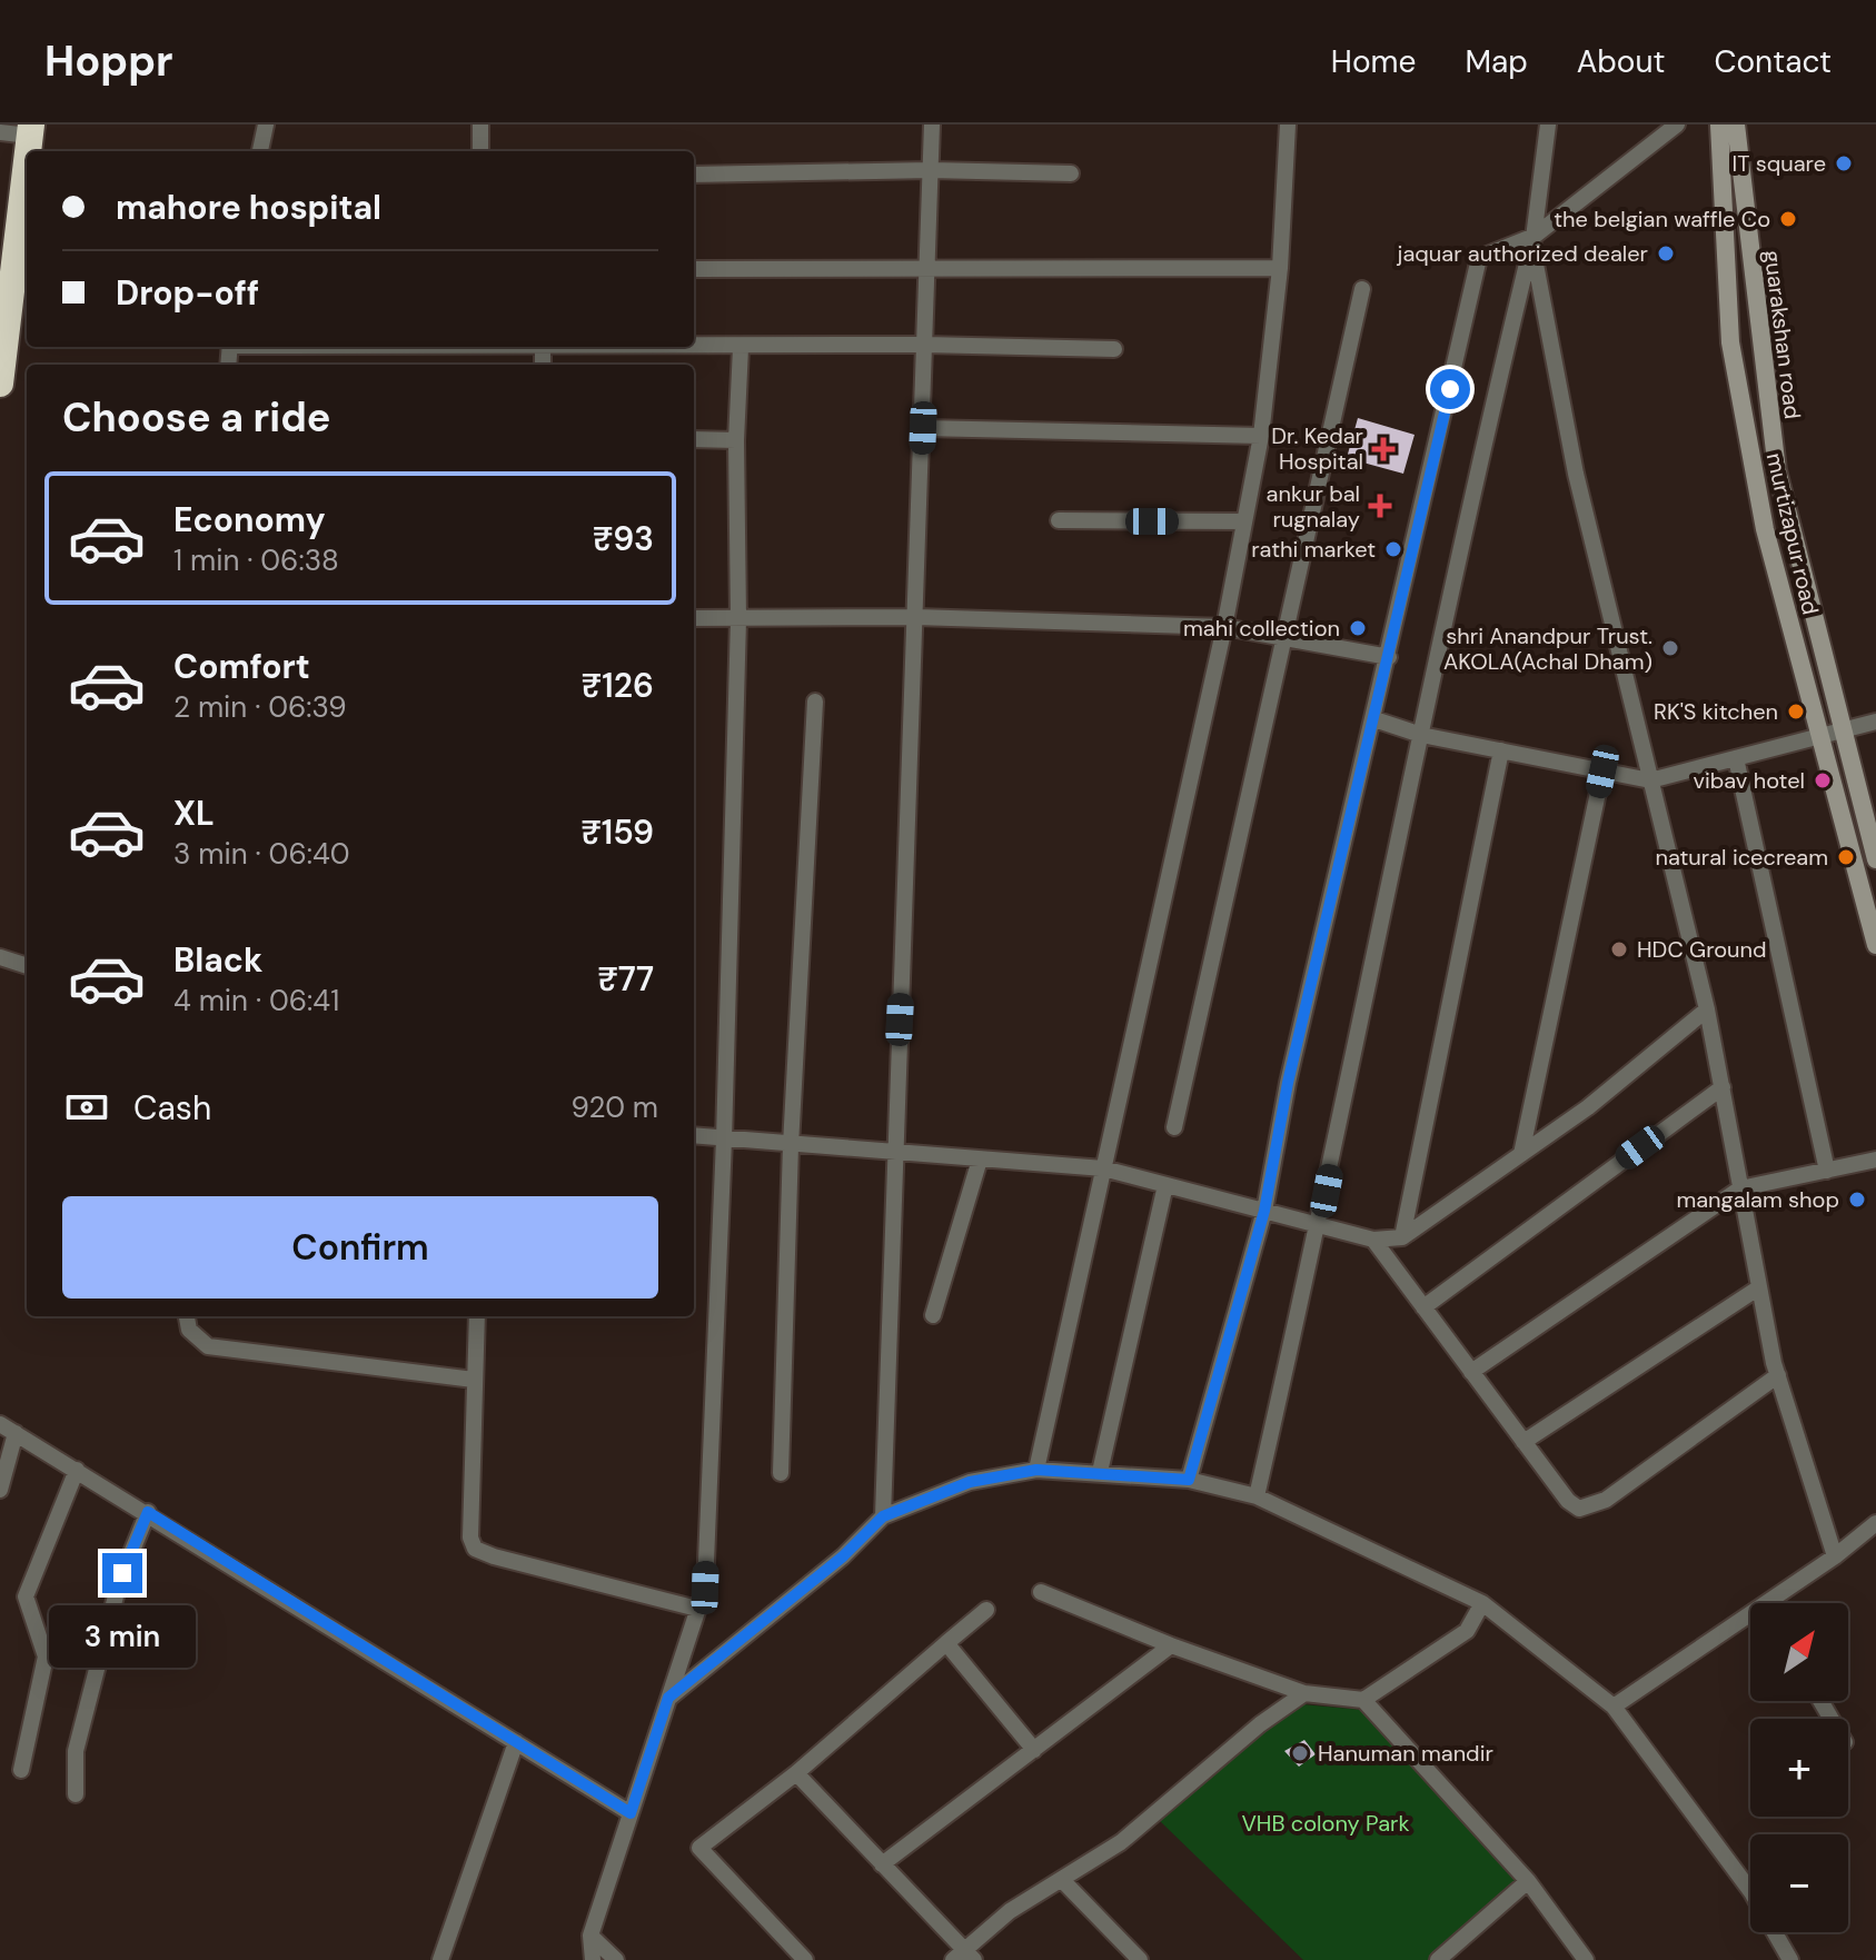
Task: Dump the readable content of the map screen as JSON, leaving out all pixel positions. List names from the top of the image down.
{
  "streets": {
    "street": ["guarakshan road", "murtizapur road"]
  },
  "parks": ["VHB colony Park"],
  "places": {
    "other": [
      "IT square",
      "the belgian waffle Co",
      "jaquar authorized dealer",
      "rathi market",
      "mahi collection",
      "shri Anandpur Trust. AKOLA(Achal Dham)",
      "RK'S kitchen",
      "vibav hotel",
      "natural icecream",
      "HDC Ground",
      "mangalam shop",
      "Hanuman mandir"
    ],
    "health": ["Dr. Kedar Hospital", "ankur bal rugnalay"]
  },
  "north": "top right",
  "page": {
    "header": "Hoppr",
    "nav": [
      "Home",
      "Map",
      "About",
      "Contact"
    ],
    "banner": ["mahore hospital", "Drop-off"],
    "heading": "Choose a ride",
    "list": [
      {
        "name": "Economy",
        "note": "1 min · 06:38",
        "value": "₹93"
      },
      {
        "name": "Comfort",
        "note": "2 min · 06:39",
        "value": "₹126"
      },
      {
        "name": "XL",
        "note": "3 min · 06:40",
        "value": "₹159"
      },
      {
        "name": "Black",
        "note": "4 min · 06:41",
        "value": "₹77"
      }
    ],
    "pay": ["Cash", "920 m"],
    "buttons": "Confirm",
    "map_buttons": ["+", "−"],
    "bubble": "3 min"
  }
}
